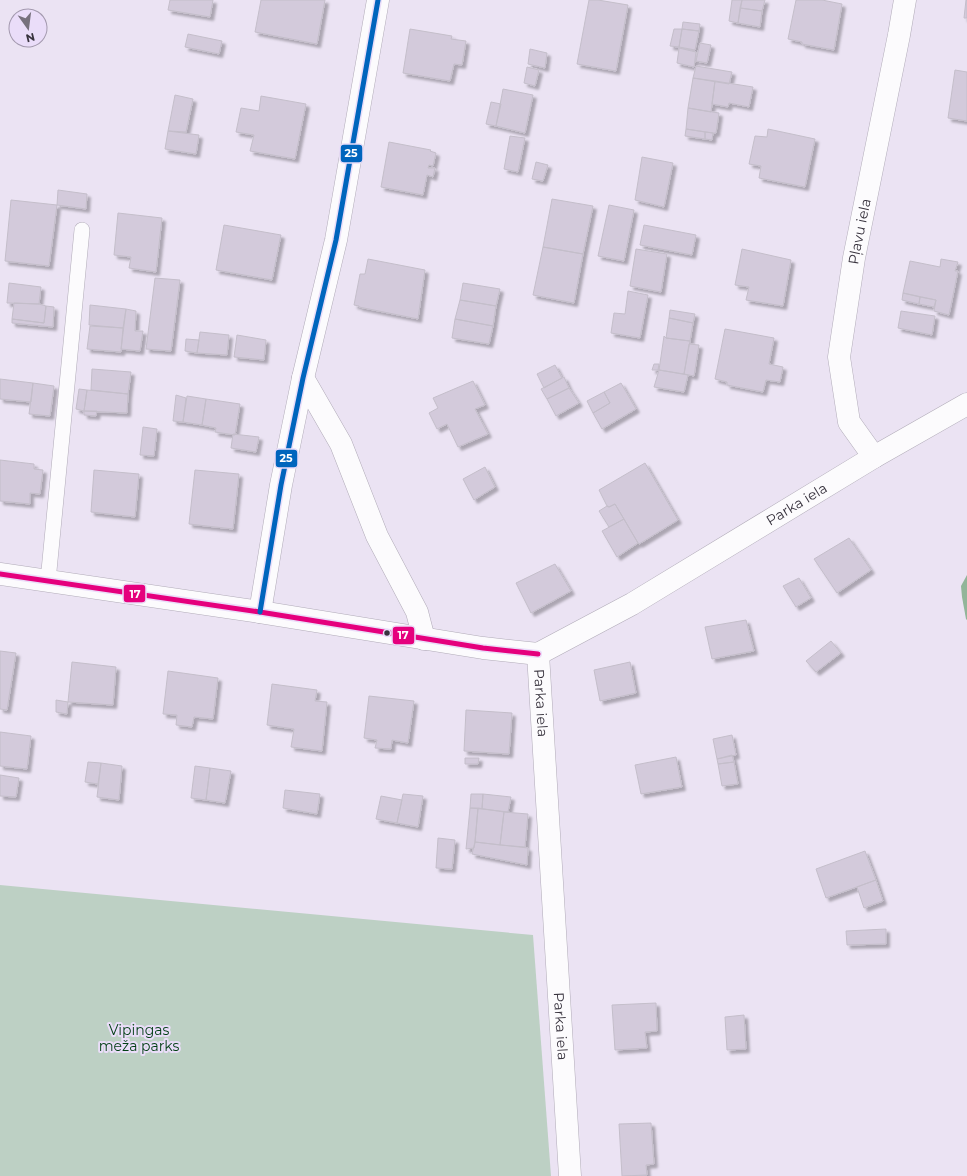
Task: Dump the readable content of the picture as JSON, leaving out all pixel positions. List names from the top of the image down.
{
  "streets": {
    "street": ["Pļavu iela", "Parka iela"]
  },
  "crossings": [
    ["Pļavu iela", "Parka iela"]
  ],
  "parks": ["Vipingas meža parks"],
  "lines": ["transit line 25", "transit line 17"],
  "north": "bottom"
}
